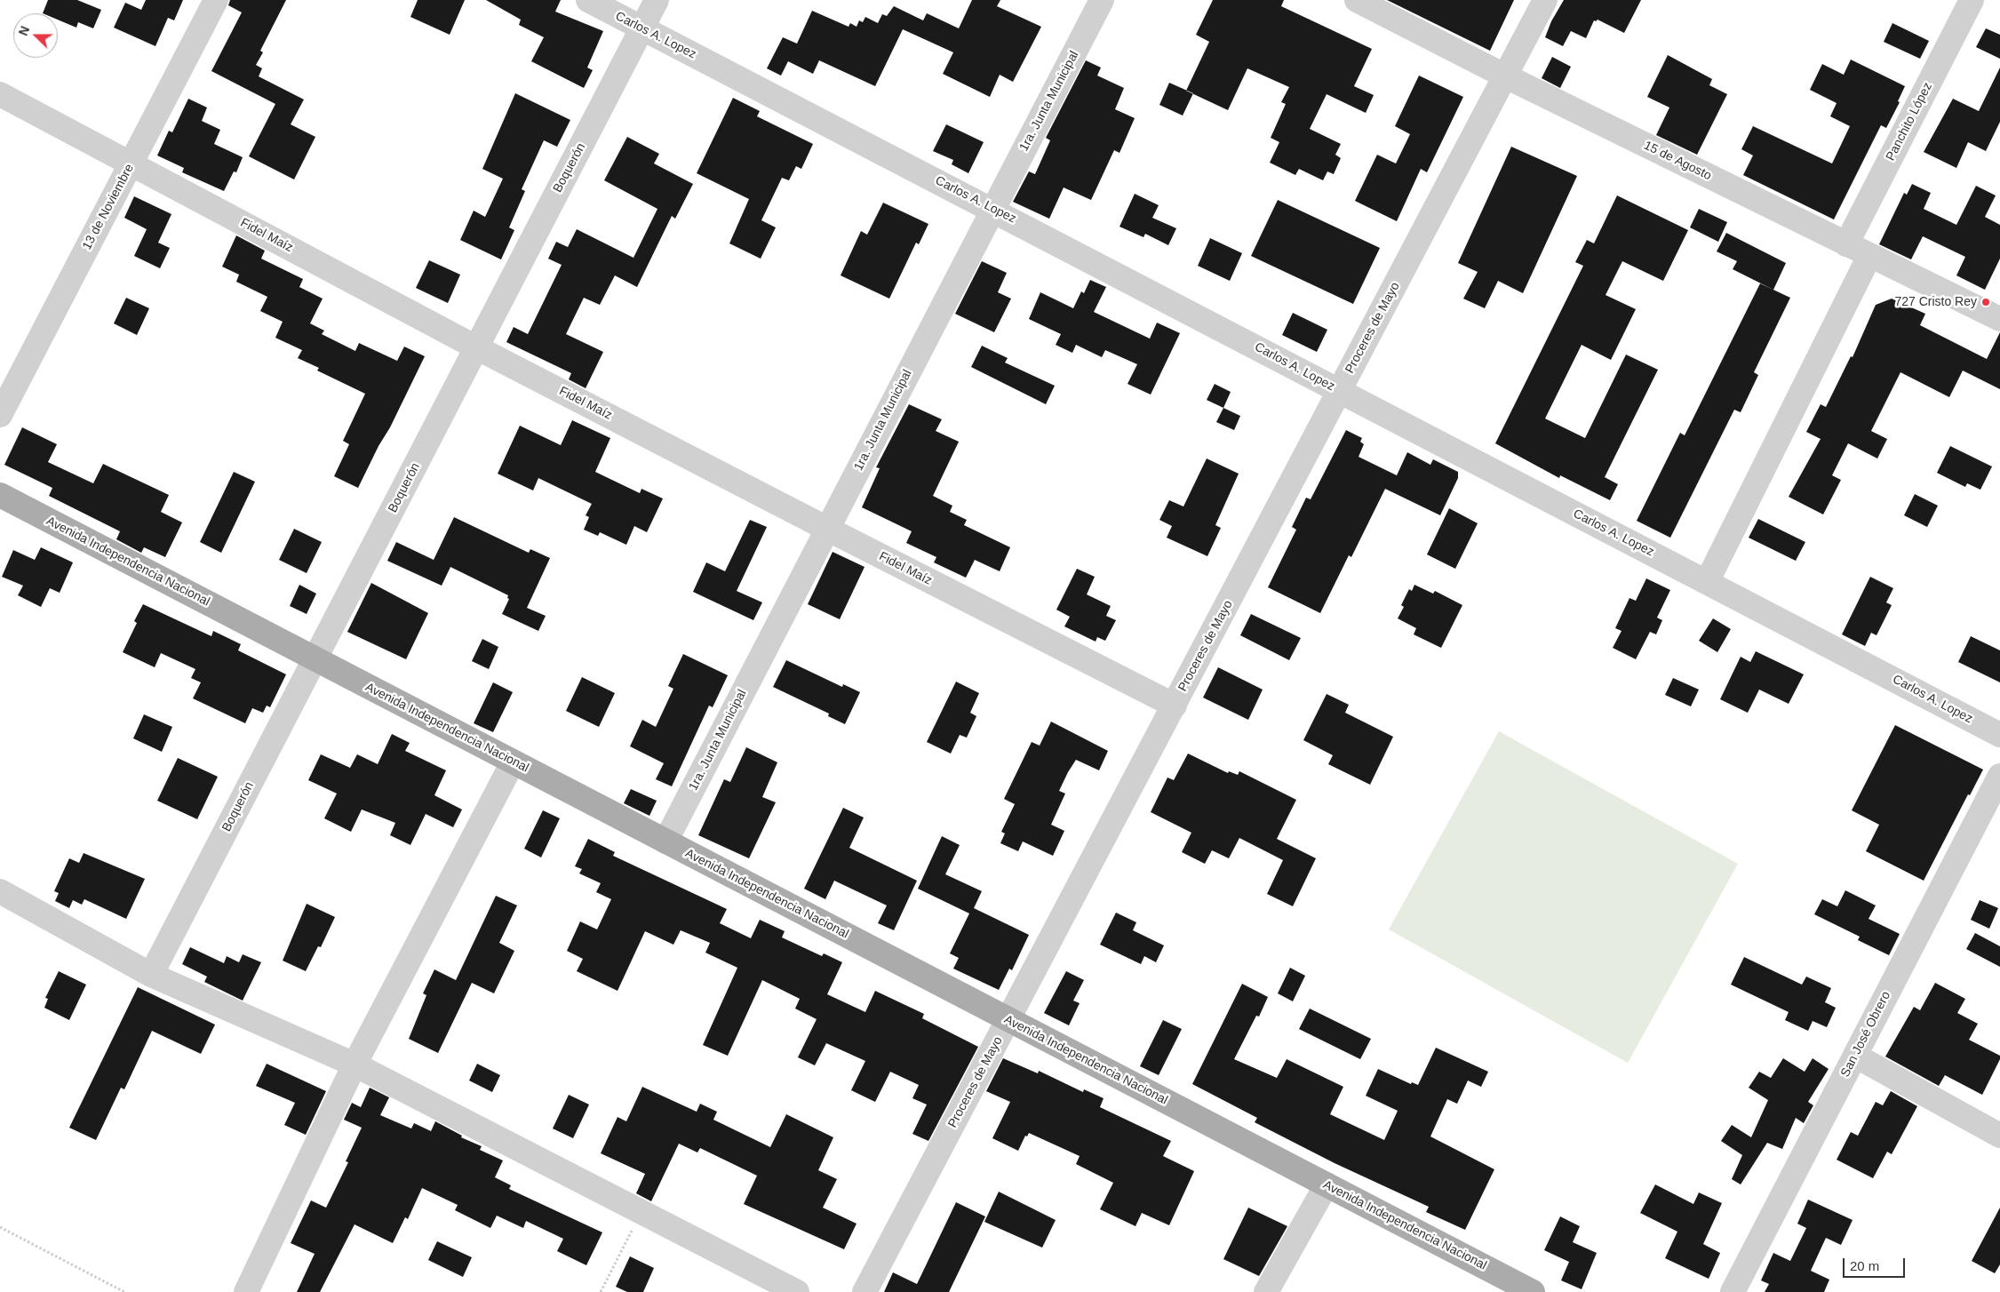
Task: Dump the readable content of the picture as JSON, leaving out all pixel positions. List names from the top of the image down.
{
  "streets": {
    "main road": ["Avenida Independencia Nacional"],
    "street": [
      "Carlos A. Lopez",
      "1ra. Junta Municipal",
      "Panchito López",
      "15 de Agosto",
      "Boquerón",
      "13 de Noviembre",
      "Fidel Maíz",
      "Proceres de Mayo",
      "San José Obrero"
    ]
  },
  "crossings": [
    ["Carlos A. Lopez", "1ra. Junta Municipal"],
    ["Carlos A. Lopez", "Boquerón"],
    ["Carlos A. Lopez", "Proceres de Mayo"],
    ["1ra. Junta Municipal", "Fidel Maíz"],
    ["1ra. Junta Municipal", "Avenida Independencia Nacional"],
    ["Panchito López", "15 de Agosto"],
    ["15 de Agosto", "Proceres de Mayo"],
    ["Boquerón", "Fidel Maíz"],
    ["Boquerón", "Avenida Independencia Nacional"],
    ["13 de Noviembre", "Fidel Maíz"],
    ["Fidel Maíz", "Proceres de Mayo"],
    ["Proceres de Mayo", "Avenida Independencia Nacional"]
  ],
  "places": ["727 Cristo Rey"],
  "scale_bar": "20 m",
  "north": "left"
}
